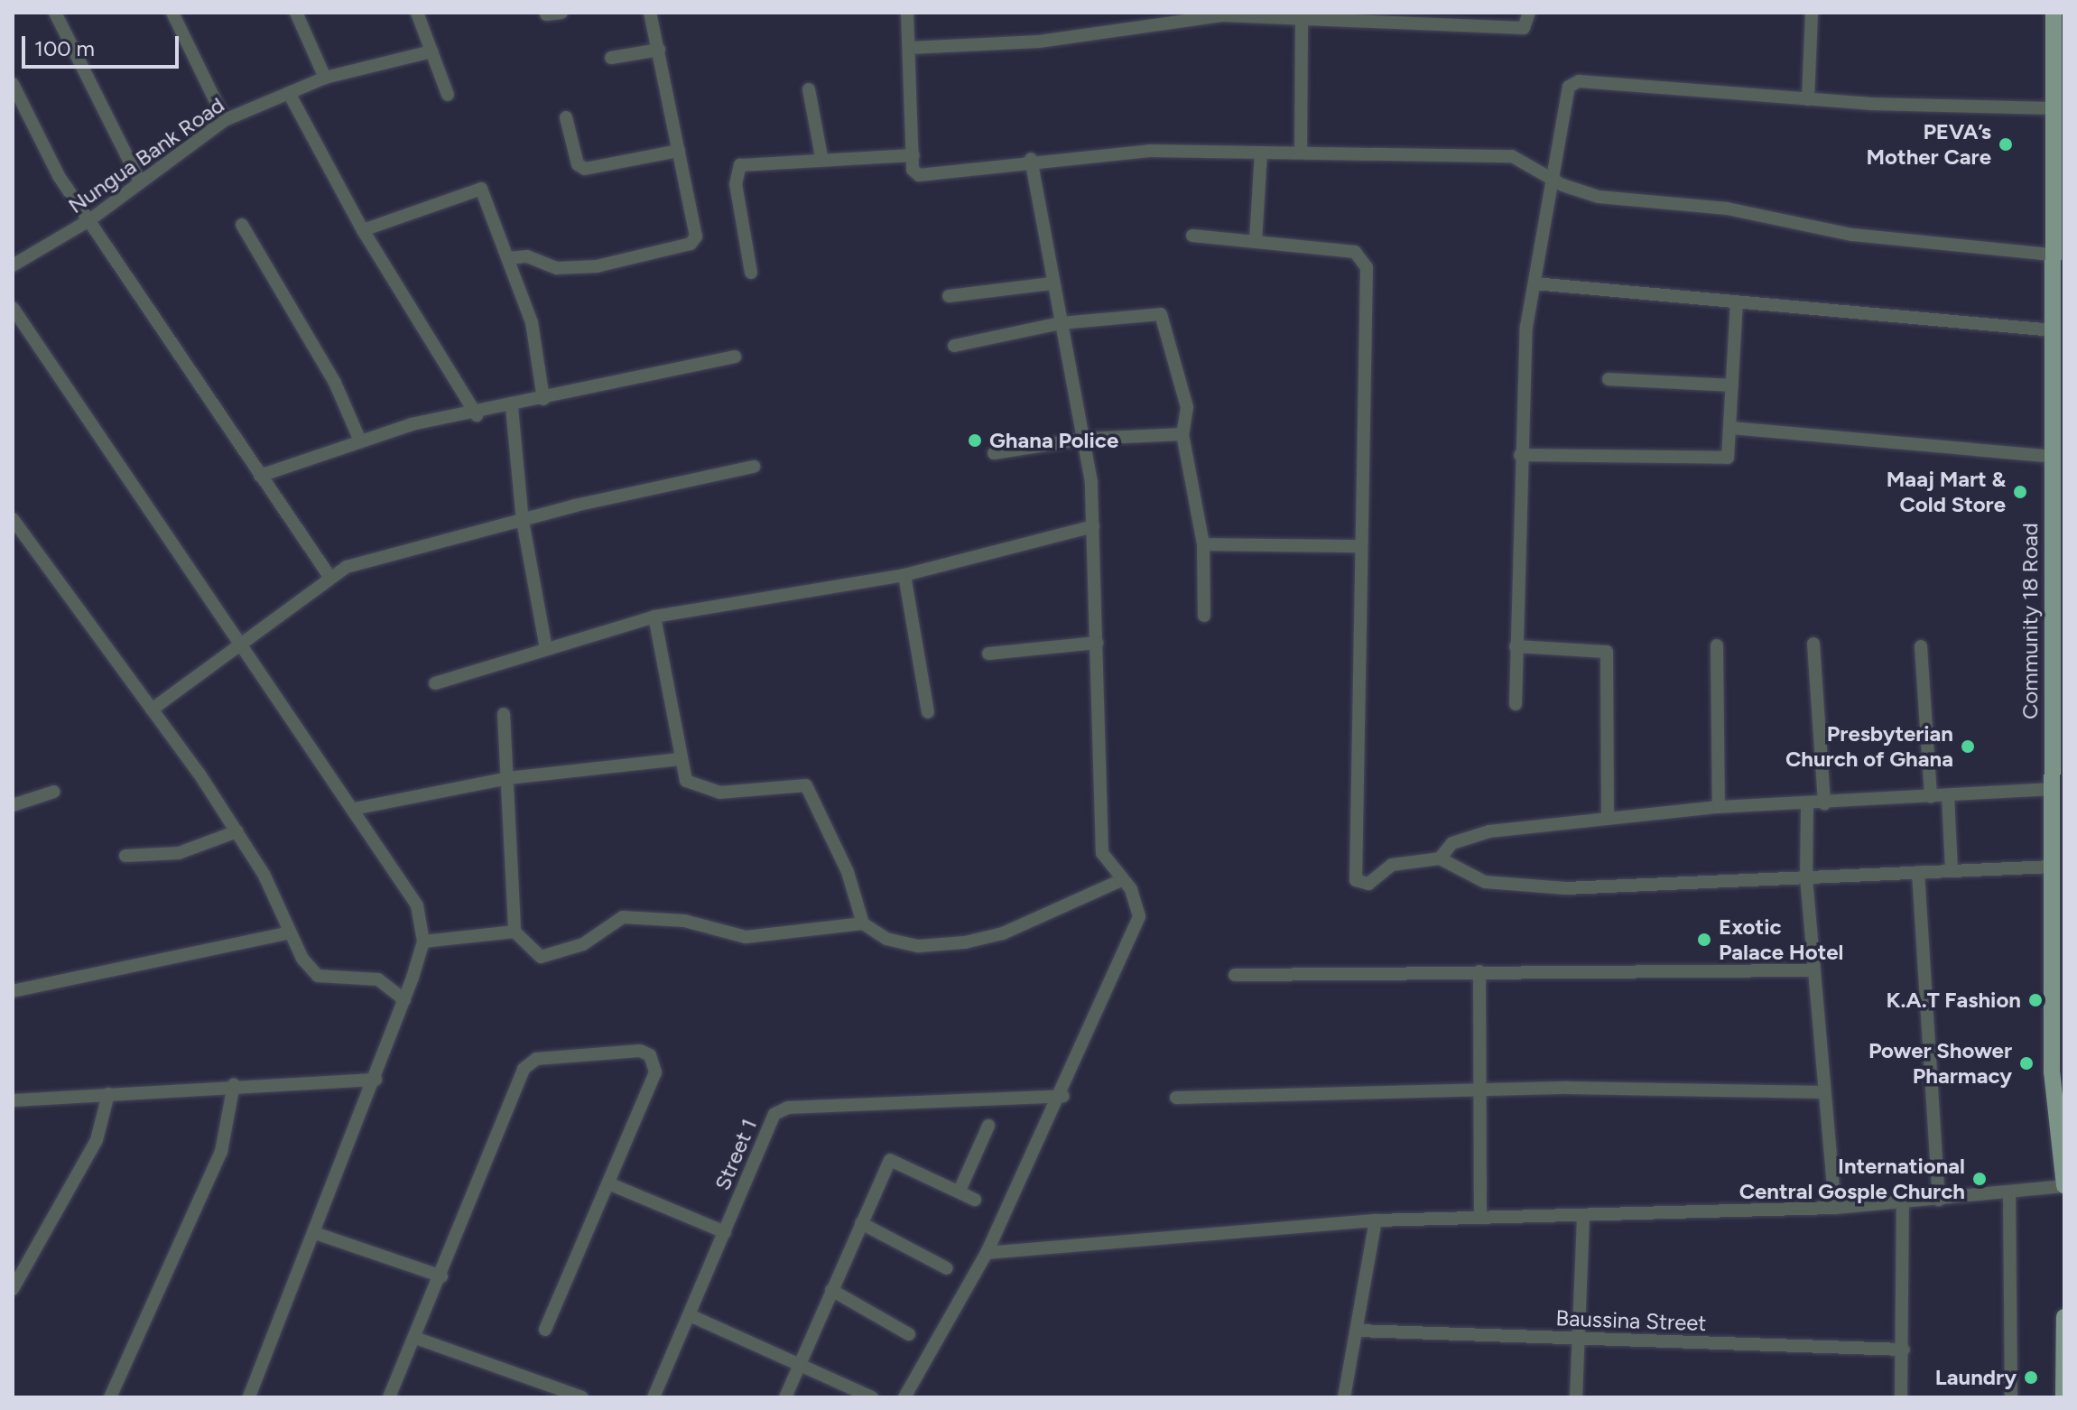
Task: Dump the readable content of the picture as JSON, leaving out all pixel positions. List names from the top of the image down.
{
  "streets": {
    "main road": ["Community 18 Road"],
    "street": ["Nungua Bank Road", "Street 1", "Baussina Street"]
  },
  "places": [
    "PEVA’s Mother Care",
    "Ghana Police",
    "Maaj Mart & Cold Store",
    "Presbyterian Church of Ghana",
    "Exotic Palace Hotel",
    "K.A.T Fashion",
    "Power Shower Pharmacy",
    "International Central Gosple Church",
    "Laundry"
  ],
  "scale_bar": "100 m"
}
